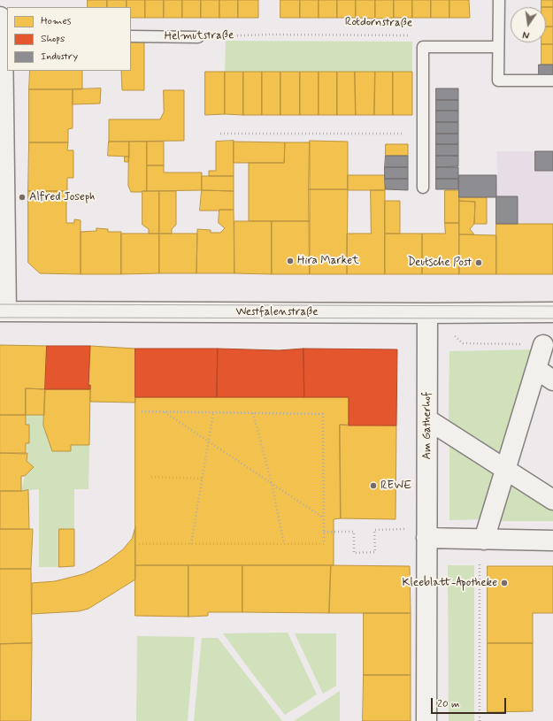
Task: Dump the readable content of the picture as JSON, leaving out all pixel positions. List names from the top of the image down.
{
  "streets": {
    "street": ["Westfalenstraße", "Am Gatherhof"],
    "lane": ["Helmutstraße"],
    "path": ["Rotdornstraße"]
  },
  "crossings": [
    ["Rotdornstraße", "Helmutstraße"],
    ["Westfalenstraße", "Am Gatherhof"]
  ],
  "places": [
    "Alfred Joseph",
    "Hira Market",
    "Deutsche Post",
    "REWE",
    "Kleeblatt-Apotheke"
  ],
  "legend": ["Homes", "Shops", "Industry"],
  "scale_bar": "20 m",
  "north": "bottom"
}
